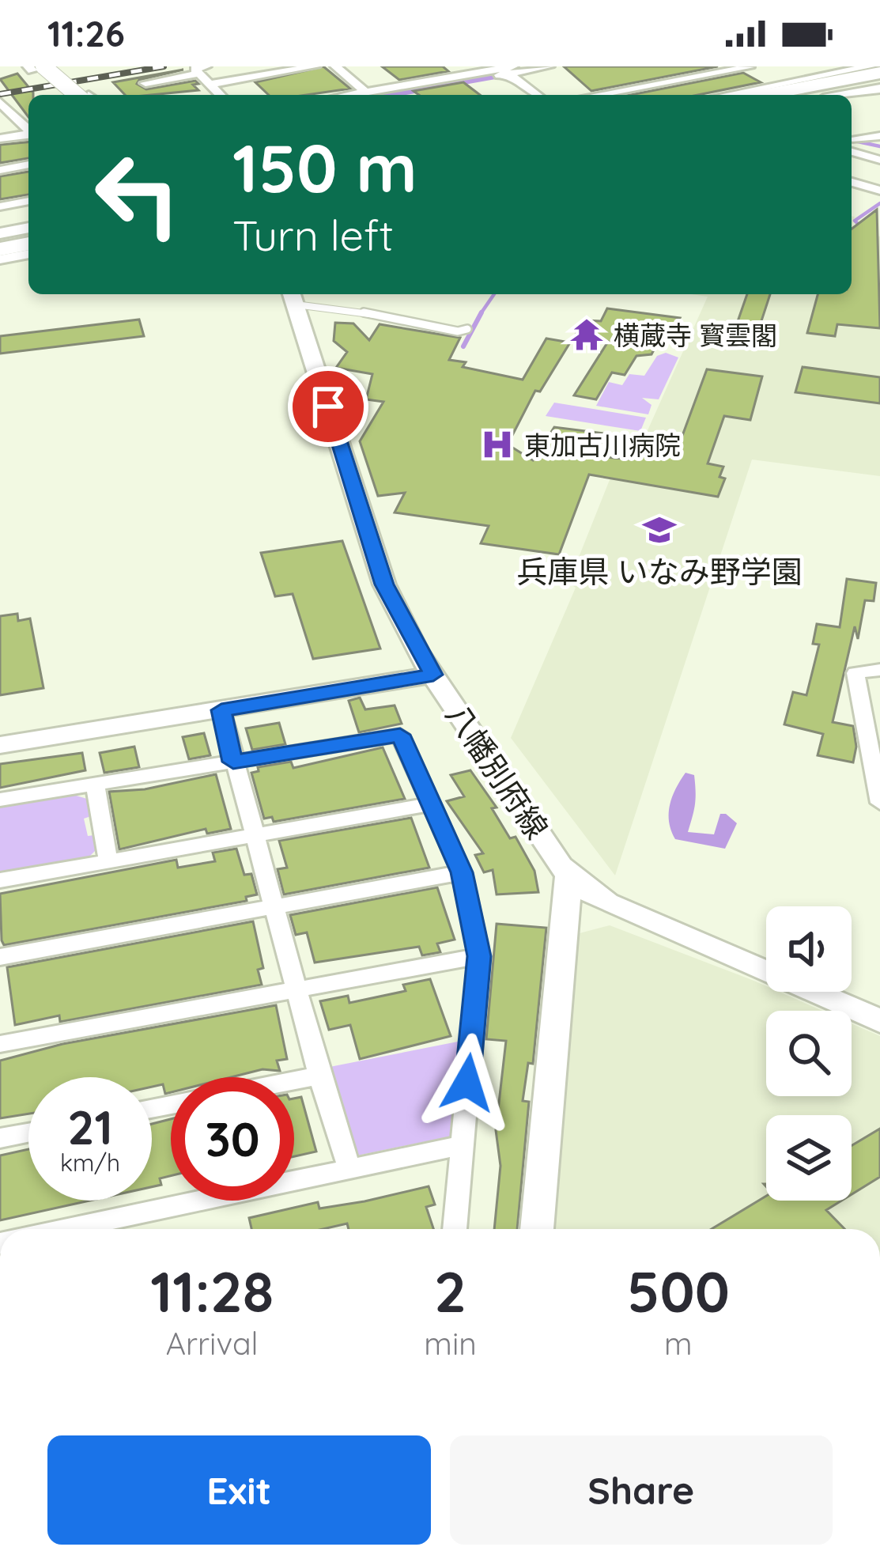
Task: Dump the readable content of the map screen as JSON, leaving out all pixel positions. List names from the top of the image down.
{
  "streets": {
    "main road": ["八幡別府線"]
  },
  "places": {
    "temple": ["横蔵寺 寳雲閣"],
    "hospital": ["東加古川病院"],
    "school or university": ["兵庫県 いなみ野学園"]
  },
  "page": {
    "status": "11:26",
    "turn": ["150 m", "Turn left"],
    "speed": "21 km/h",
    "limit": "30",
    "eta": [
      "11:28",
      "Arrival",
      "2",
      "min",
      "500",
      "m"
    ],
    "buttons": ["Exit", "Share"]
  }
}
